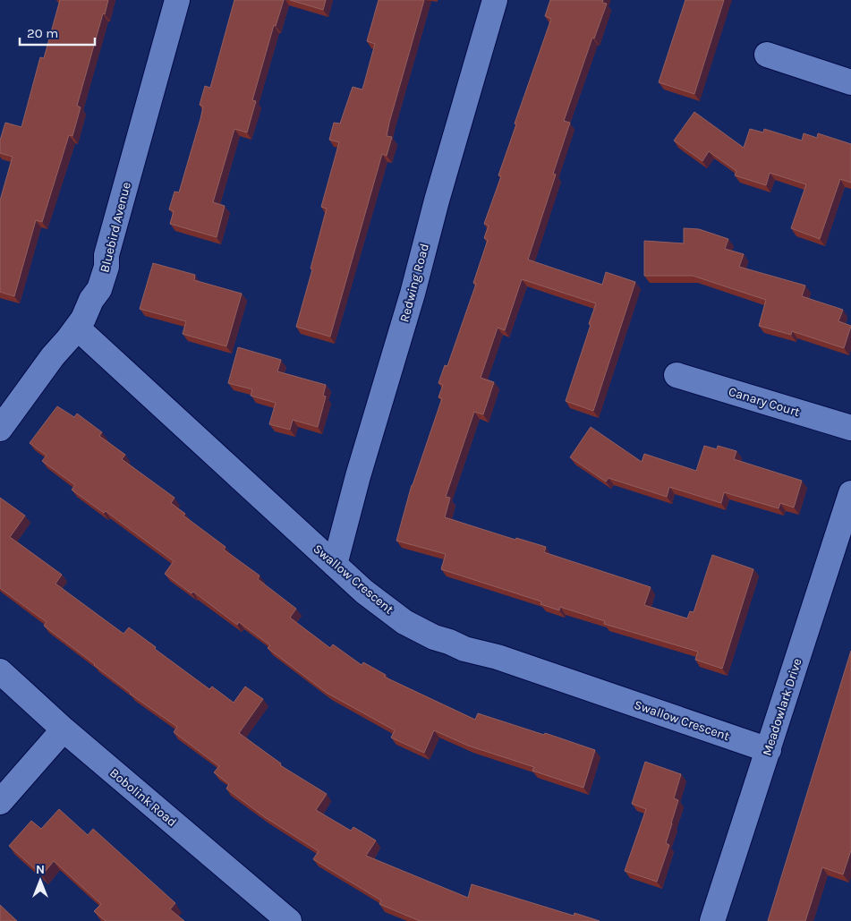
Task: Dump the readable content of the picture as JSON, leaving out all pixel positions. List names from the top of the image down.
{
  "streets": {
    "street": [
      "Bluebird Avenue",
      "Redwing Road",
      "Canary Court",
      "Swallow Crescent",
      "Meadowlark Drive",
      "Bobolink Road"
    ]
  },
  "crossings": [
    ["Bluebird Avenue", "Swallow Crescent"],
    ["Redwing Road", "Swallow Crescent"],
    ["Swallow Crescent", "Meadowlark Drive"]
  ],
  "scale_bar": "20 m",
  "north": "top"
}
